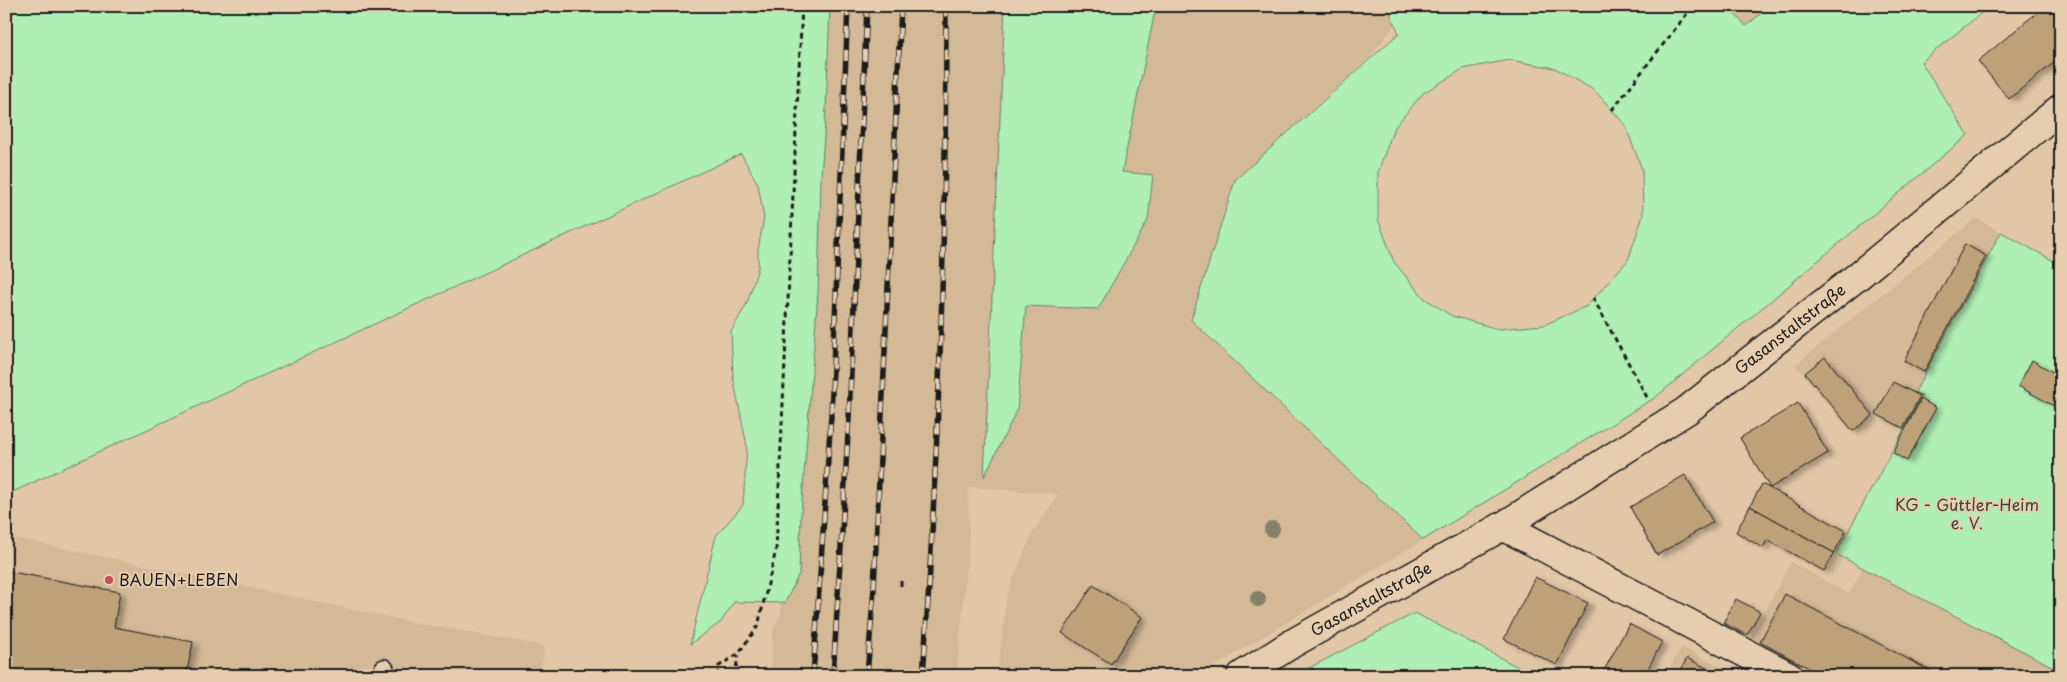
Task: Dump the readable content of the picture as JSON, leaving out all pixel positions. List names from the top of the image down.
{
  "streets": {
    "street": ["Gasanstaltstraße"]
  },
  "parks": ["KG - Güttler-Heim e. V."],
  "places": ["BAUEN+LEBEN"]
}
